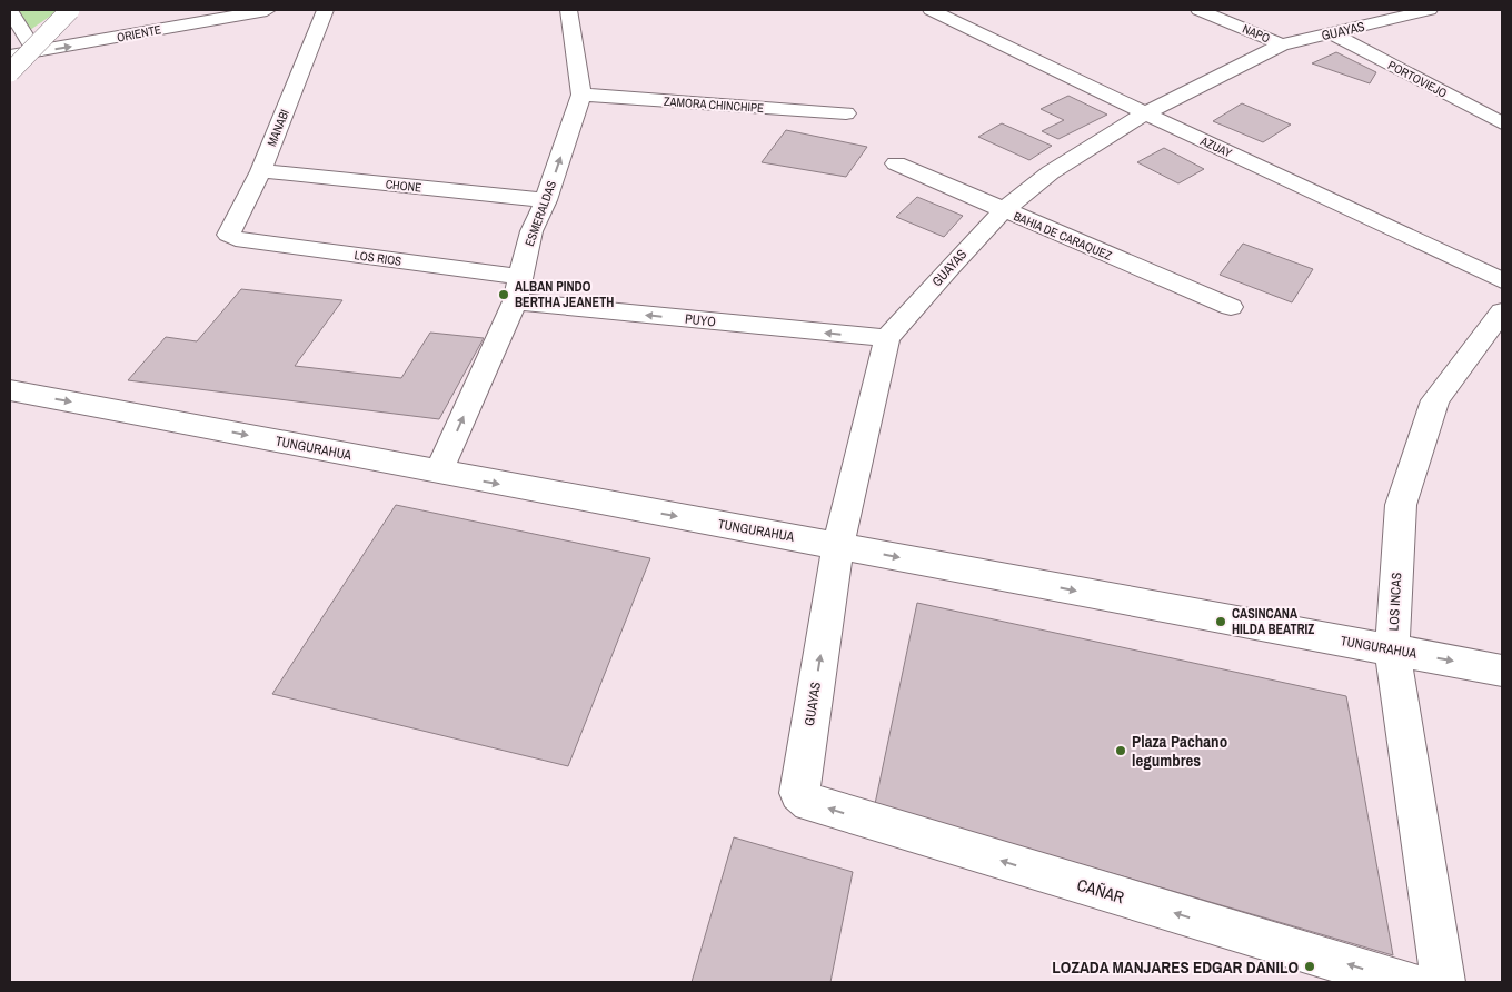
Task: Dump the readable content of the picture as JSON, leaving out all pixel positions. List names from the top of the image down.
{
  "streets": {
    "street": [
      "GUAYAS",
      "ORIENTE",
      "NAPO",
      "PORTOVIEJO",
      "ZAMORA CHINCHIPE",
      "MANABI",
      "AZUAY",
      "CHONE",
      "ESMERALDAS",
      "BAHIA DE CARAQUEZ",
      "LOS RIOS",
      "PUYO",
      "TUNGURAHUA",
      "LOS INCAS",
      "CAÑAR"
    ]
  },
  "crossings": [
    ["GUAYAS", "NAPO"],
    ["GUAYAS", "PORTOVIEJO"],
    ["GUAYAS", "AZUAY"],
    ["GUAYAS", "BAHIA DE CARAQUEZ"],
    ["GUAYAS", "PUYO"],
    ["GUAYAS", "TUNGURAHUA"],
    ["GUAYAS", "CAÑAR"],
    ["ZAMORA CHINCHIPE", "ESMERALDAS"],
    ["MANABI", "CHONE"],
    ["MANABI", "LOS RIOS"],
    ["CHONE", "ESMERALDAS"],
    ["ESMERALDAS", "LOS RIOS"],
    ["ESMERALDAS", "PUYO"],
    ["ESMERALDAS", "TUNGURAHUA"],
    ["TUNGURAHUA", "LOS INCAS"]
  ],
  "one_way": [
    "ORIENTE",
    "ESMERALDAS",
    "PUYO",
    "TUNGURAHUA",
    "CAÑAR"
  ],
  "places": [
    "ALBAN PINDO BERTHA JEANETH",
    "CASINCANA HILDA BEATRIZ",
    "Plaza Pachano legumbres",
    "LOZADA MANJARES EDGAR DANILO"
  ]
}
